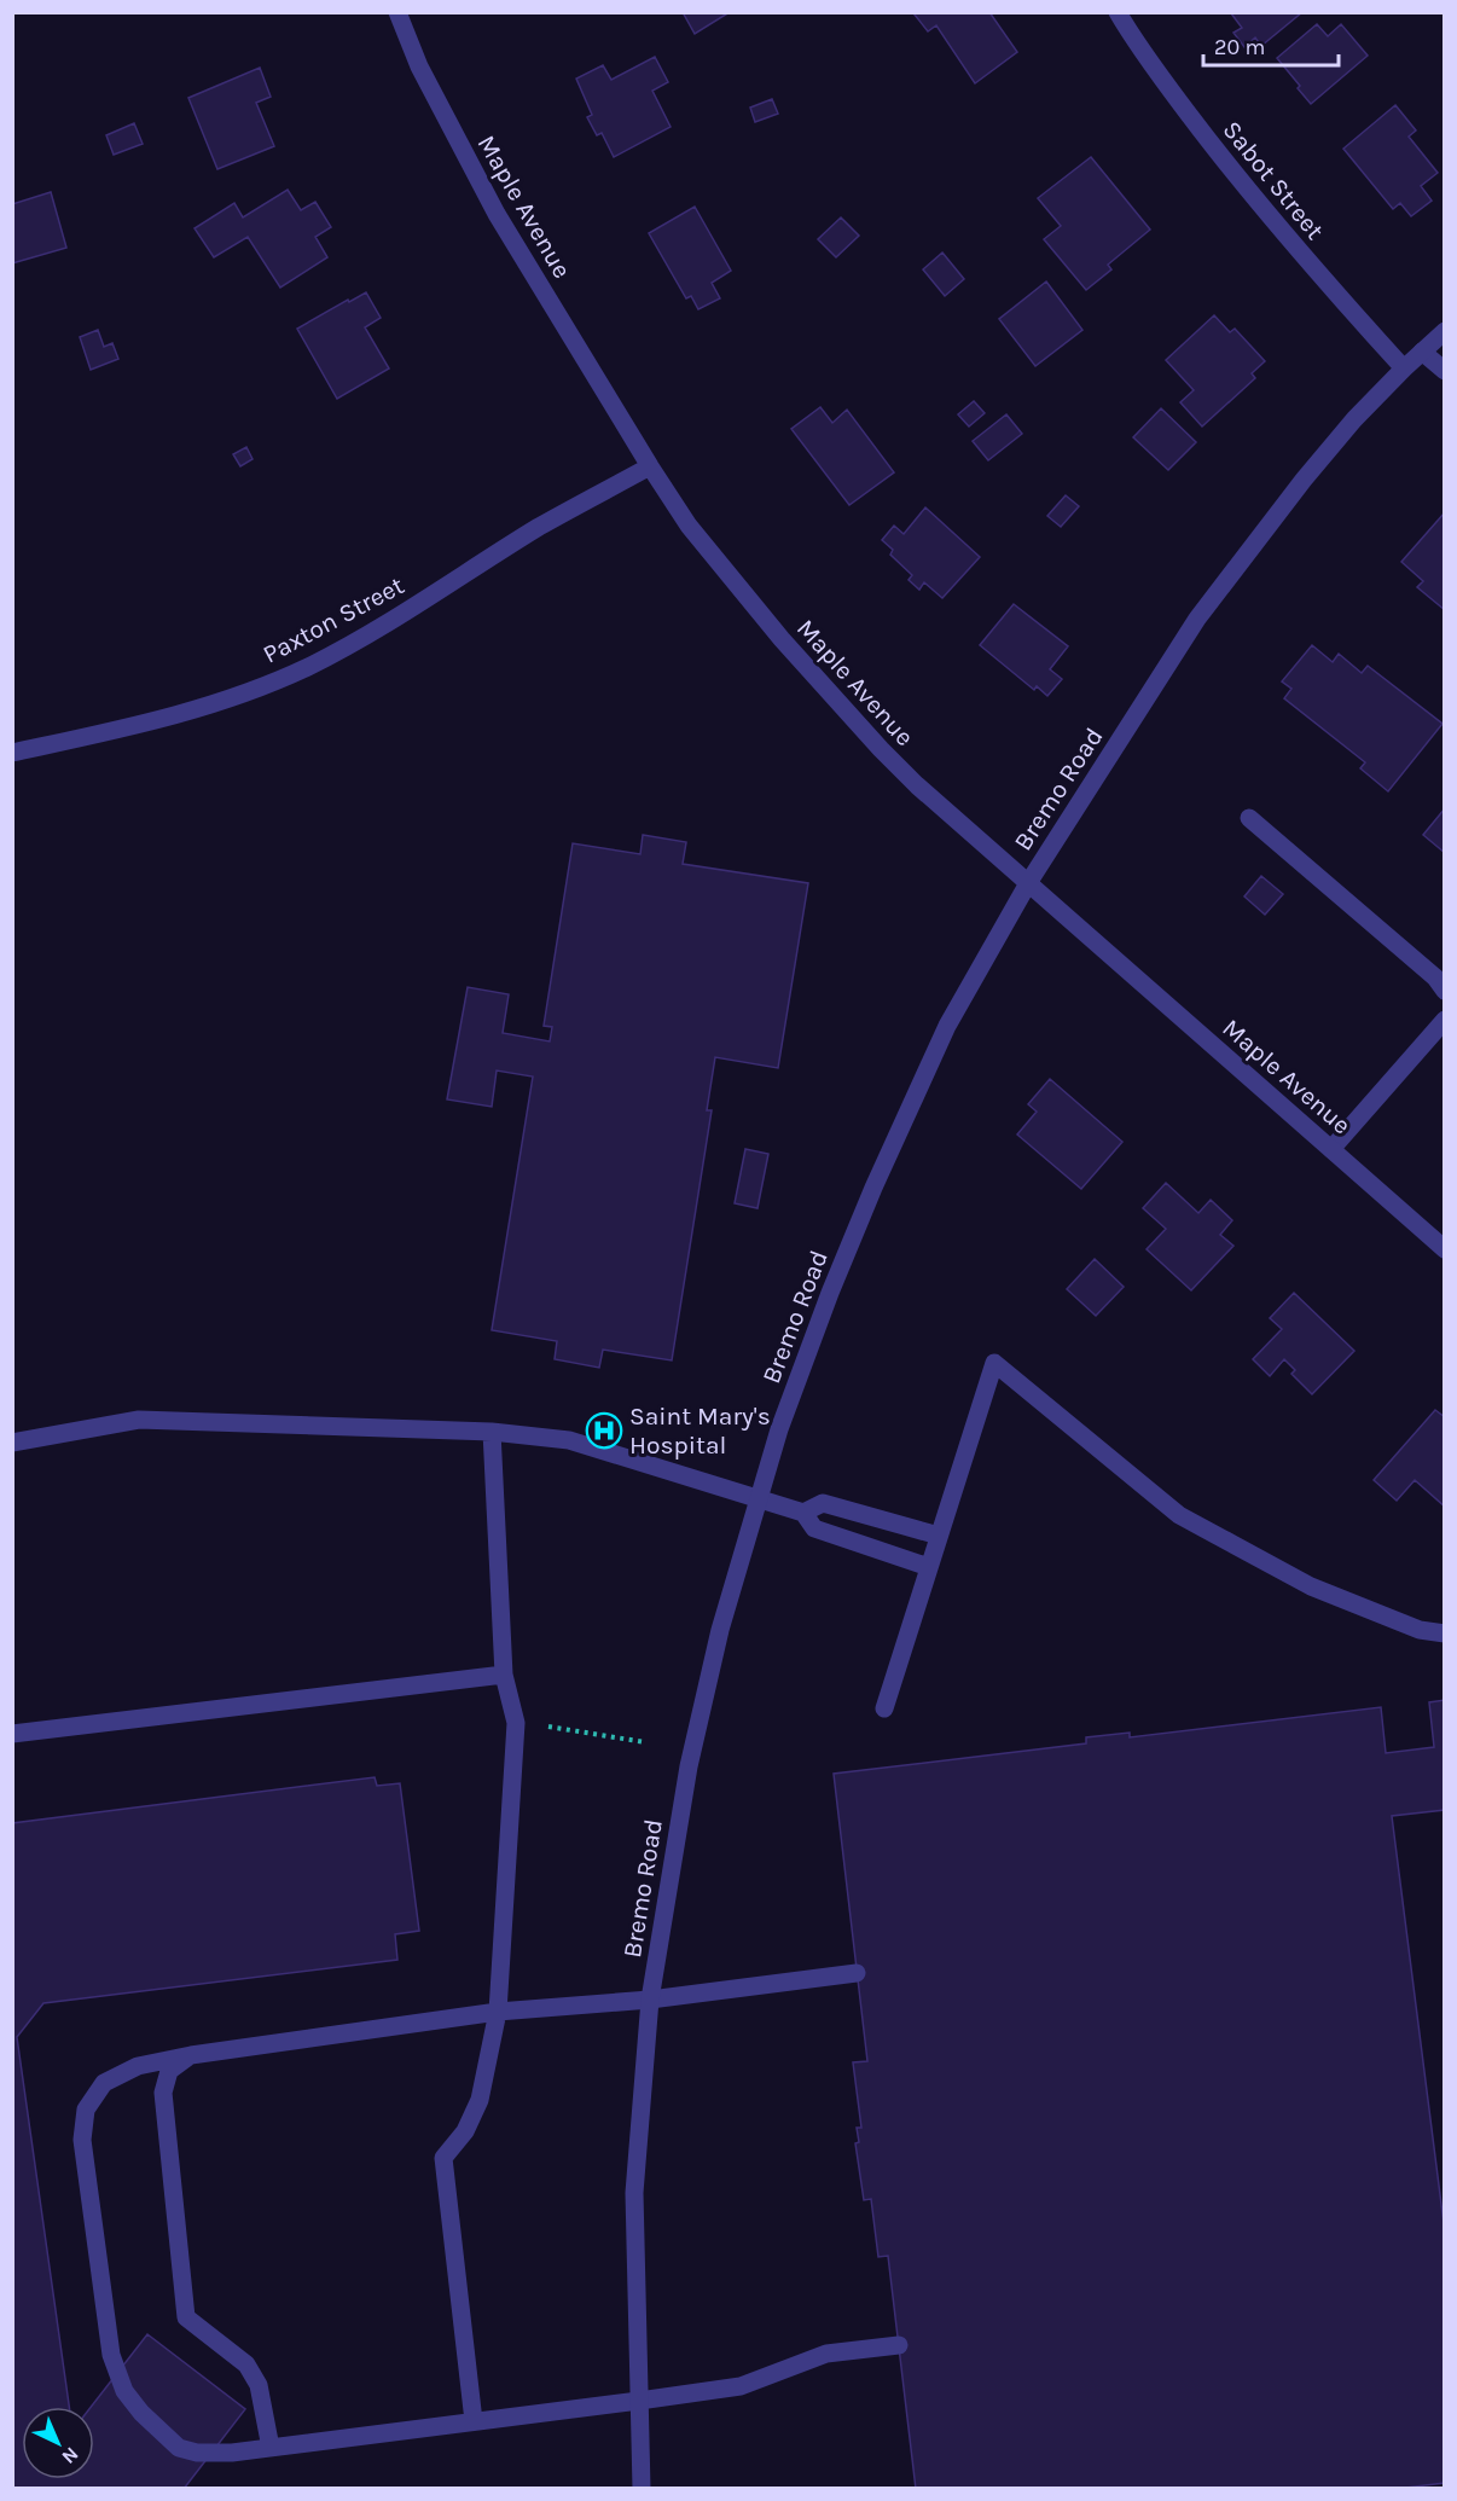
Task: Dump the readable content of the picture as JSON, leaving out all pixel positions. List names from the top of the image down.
{
  "streets": {
    "street": [
      "Sabot Street",
      "Maple Avenue",
      "Paxton Street",
      "Bremo Road"
    ]
  },
  "crossings": [
    ["Sabot Street", "Bremo Road"],
    ["Maple Avenue", "Paxton Street"],
    ["Maple Avenue", "Bremo Road"]
  ],
  "places": {
    "hospital": ["Saint Mary's Hospital"]
  },
  "scale_bar": "20 m",
  "north": "bottom right"
}
